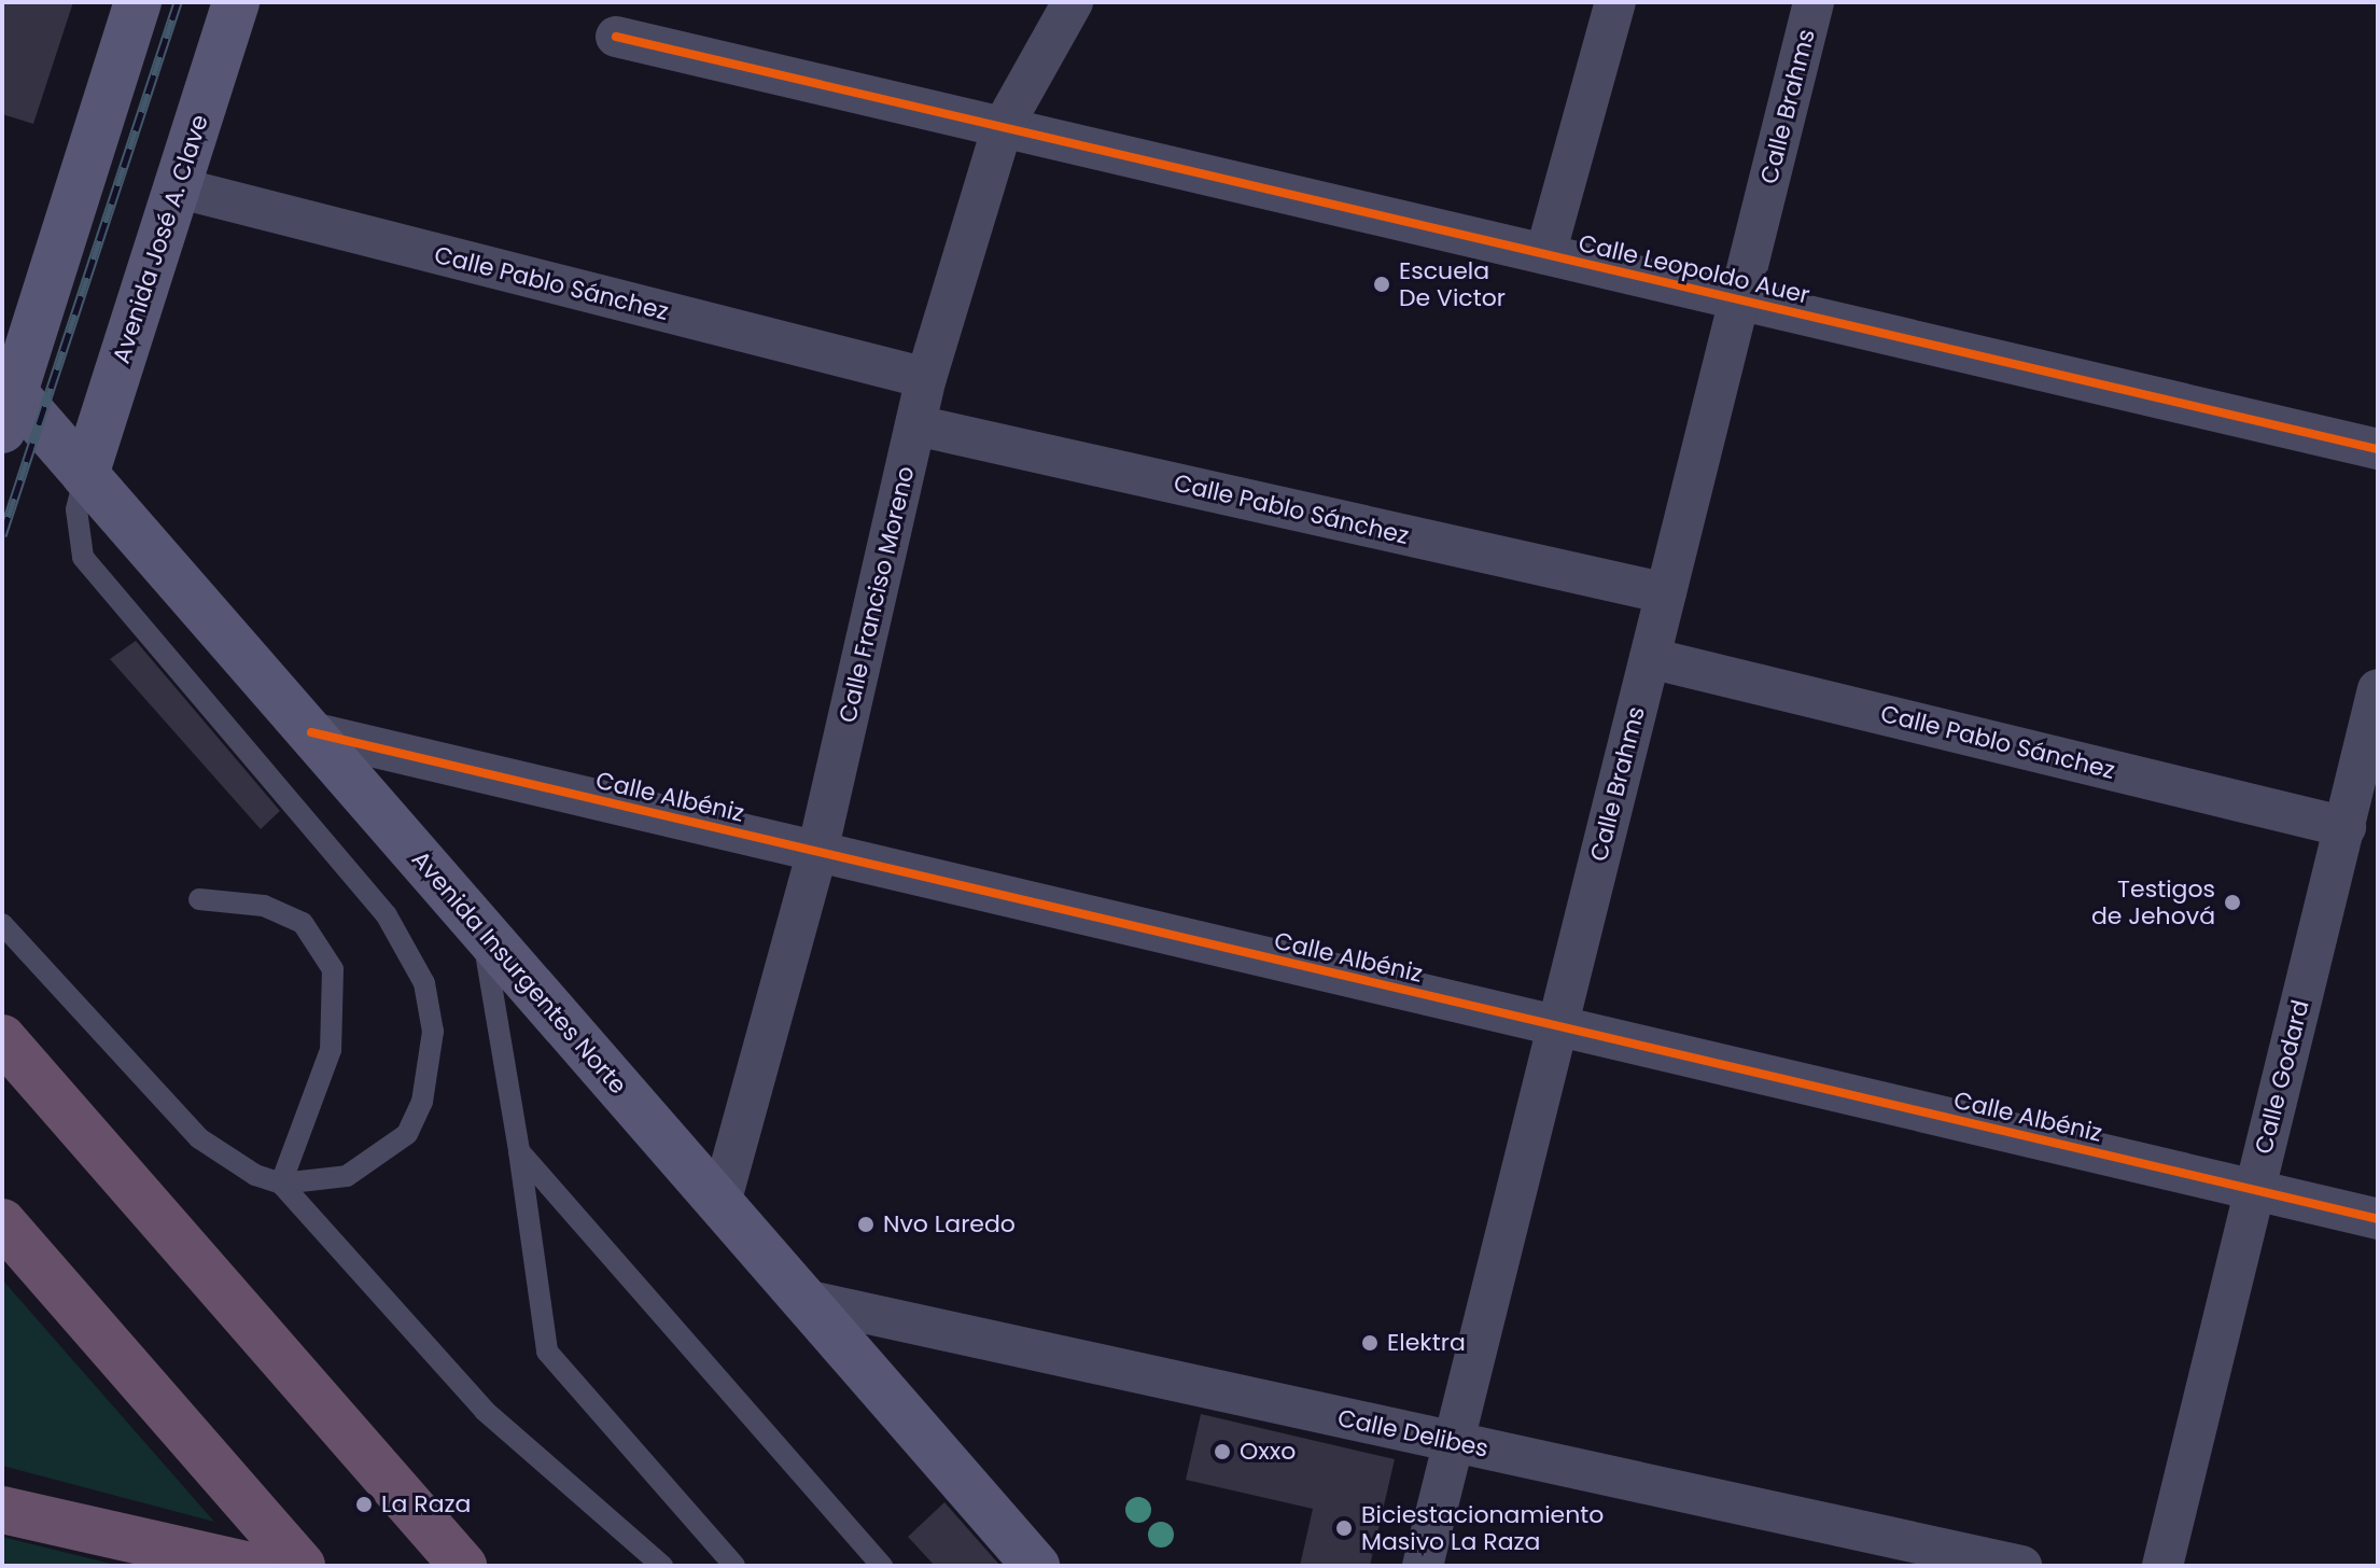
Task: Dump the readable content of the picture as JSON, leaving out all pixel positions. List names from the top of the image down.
{
  "streets": {
    "main road": ["Avenida José A. Clave", "Avenida Insurgentes Norte"],
    "street": [
      "Calle Brahms",
      "Calle Leopoldo Auer",
      "Calle Pablo Sánchez",
      "Calle Franciso Moreno",
      "Calle Albéniz",
      "Calle Godard",
      "Calle Delibes"
    ]
  },
  "crossings": [
    ["Calle Brahms", "Calle Leopoldo Auer"],
    ["Calle Brahms", "Calle Pablo Sánchez"],
    ["Calle Brahms", "Calle Albéniz"],
    ["Calle Brahms", "Calle Delibes"],
    ["Avenida José A. Clave", "Calle Pablo Sánchez"],
    ["Avenida José A. Clave", "Avenida Insurgentes Norte"],
    ["Calle Leopoldo Auer", "Calle Franciso Moreno"],
    ["Calle Pablo Sánchez", "Calle Franciso Moreno"],
    ["Calle Pablo Sánchez", "Calle Godard"],
    ["Calle Franciso Moreno", "Calle Albéniz"],
    ["Calle Franciso Moreno", "Avenida Insurgentes Norte"],
    ["Calle Albéniz", "Avenida Insurgentes Norte"],
    ["Calle Albéniz", "Calle Godard"],
    ["Avenida Insurgentes Norte", "Calle Delibes"]
  ],
  "places": [
    "Escuela De Victor",
    "Testigos de Jehová",
    "Nvo Laredo",
    "Elektra",
    "Oxxo",
    "La Raza",
    "Biciestacionamiento Masivo La Raza"
  ]
}
